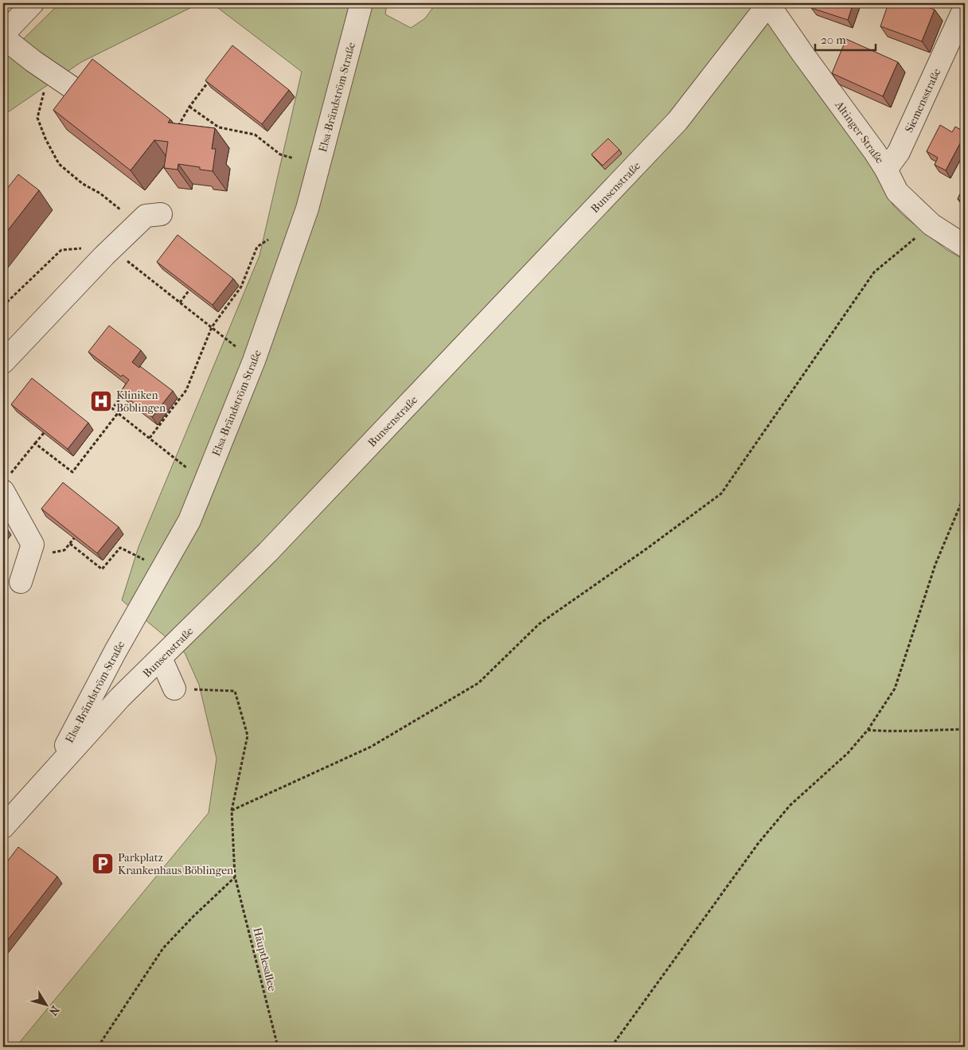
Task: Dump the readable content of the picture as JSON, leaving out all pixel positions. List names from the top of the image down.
{
  "streets": {
    "street": [
      "Elsa-Brändström-Straße",
      "Siemensstraße",
      "Altinger Straße",
      "Bunsenstraße"
    ],
    "path": ["Häuptlesallee"]
  },
  "crossings": [
    ["Elsa-Brändström-Straße", "Bunsenstraße"],
    ["Siemensstraße", "Altinger Straße"],
    ["Altinger Straße", "Bunsenstraße"]
  ],
  "places": {
    "hospital": ["Kliniken Böblingen"],
    "parking": ["Parkplatz Krankenhaus Böblingen"]
  },
  "scale_bar": "20 m",
  "north": "bottom right"
}
